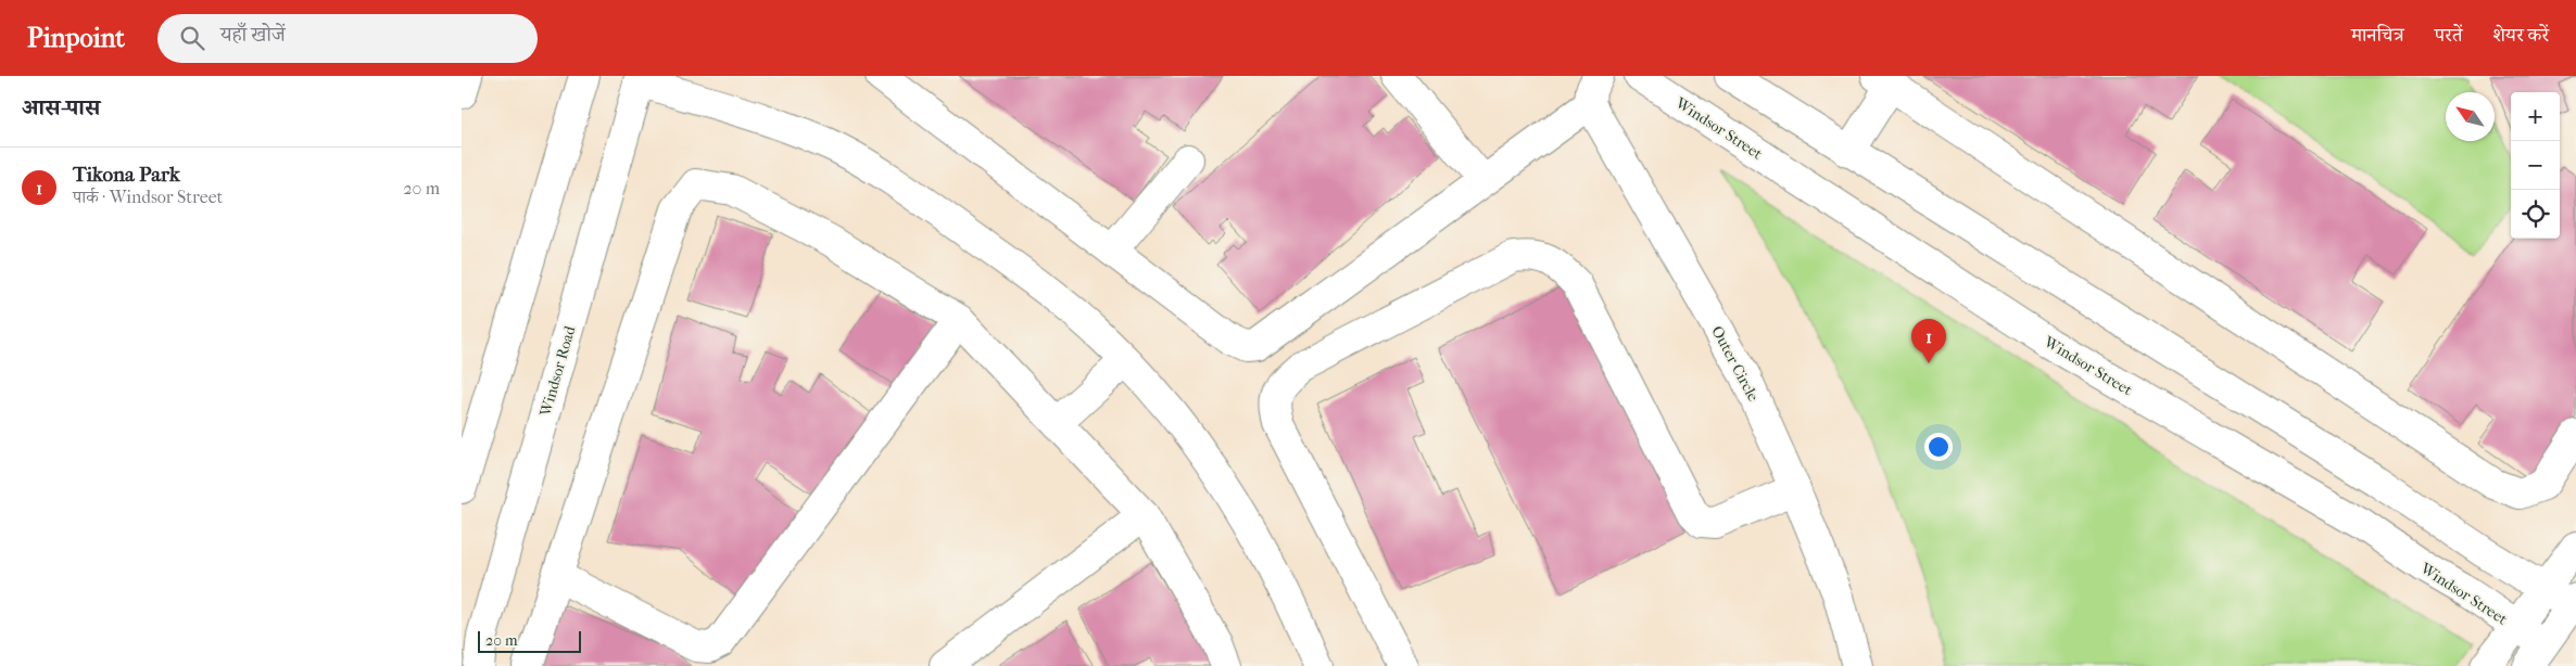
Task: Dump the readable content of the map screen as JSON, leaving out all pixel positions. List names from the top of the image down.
{
  "streets": {
    "street": ["Windsor Street", "Outer Circle", "Windsor Road"]
  },
  "scale_bar": "20 m",
  "north": "top left",
  "page": {
    "header": "Pinpoint",
    "search": "यहाँ खोजें",
    "nav": ["मानचित्र", "परतें", "शेयर करें"],
    "heading": "आस-पास",
    "map_buttons": ["+", "−"],
    "list": [
      {
        "mark": "1",
        "name": "Tikona Park",
        "note": "पार्क · Windsor Street",
        "value": "20 m"
      }
    ],
    "pins": "1",
    "scale": "20 m"
  }
}
